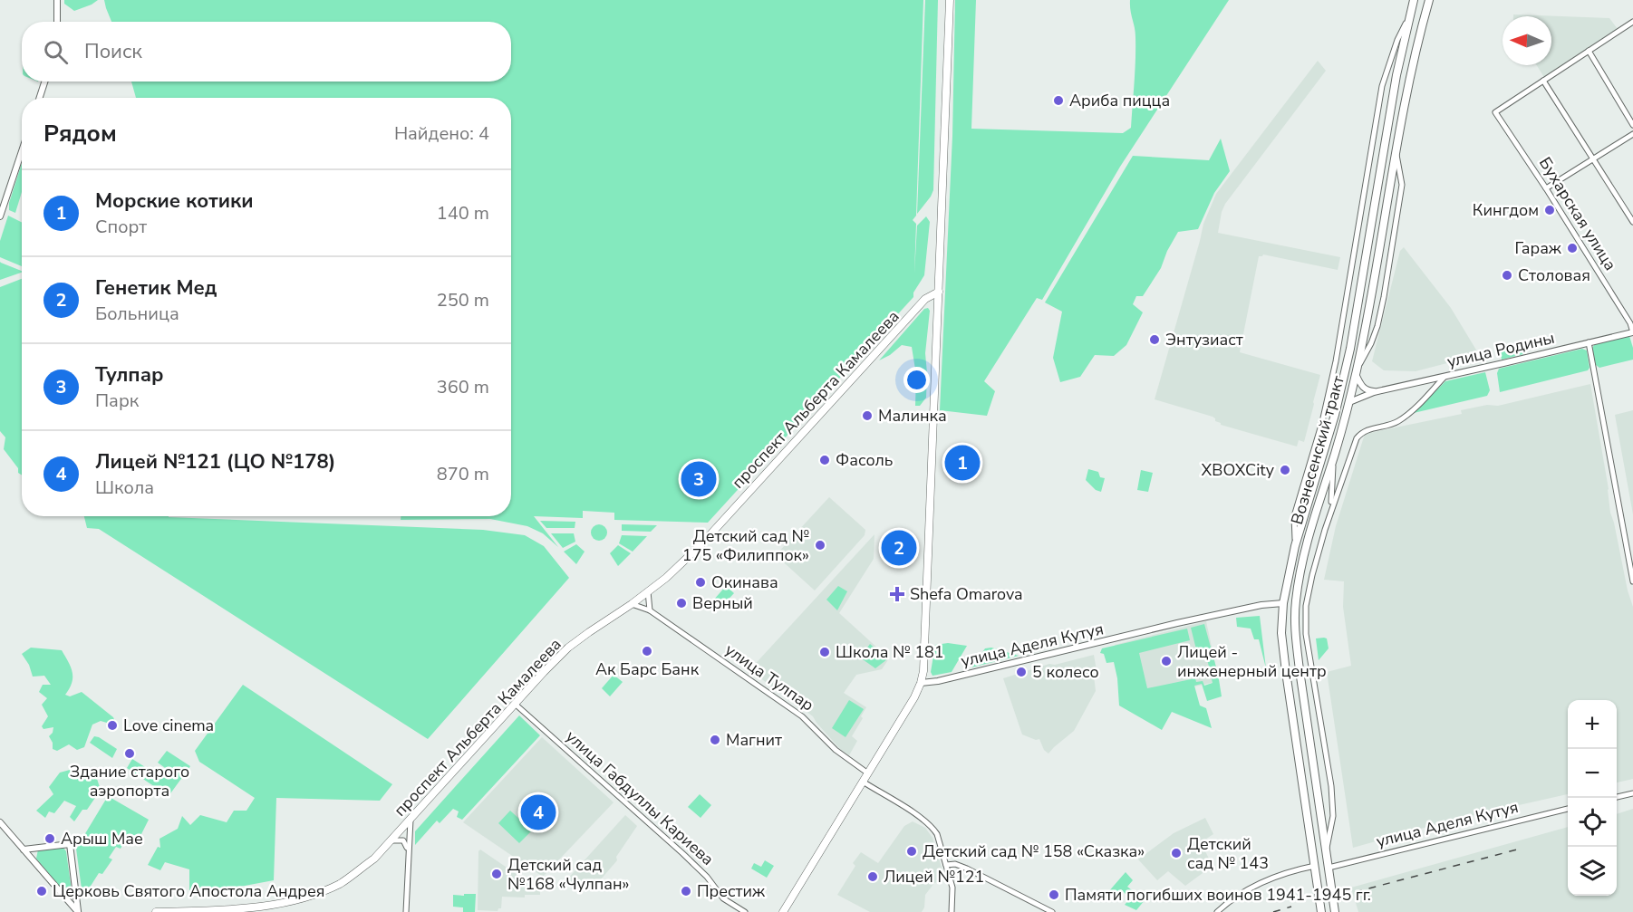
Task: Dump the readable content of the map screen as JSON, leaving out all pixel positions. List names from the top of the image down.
{
  "streets": {
    "main road": ["проспект Альберта Камалеева", "Вознесенский тракт"],
    "street": [
      "Бухарская улица",
      "улица Родины",
      "улица Аделя Кутуя",
      "улица Тулпар",
      "улица Габдуллы Кариева"
    ]
  },
  "crossings": [
    ["Бухарская улица", "улица Родины"],
    ["улица Родины", "Вознесенский тракт"],
    ["проспект Альберта Камалеева", "улица Тулпар"],
    ["проспект Альберта Камалеева", "улица Габдуллы Кариева"],
    ["Вознесенский тракт", "улица Аделя Кутуя"]
  ],
  "places": {
    "other": [
      "Ариба пицца",
      "Кингдом",
      "Гараж",
      "Столовая",
      "Энтузиаст",
      "Малинка",
      "Фасоль",
      "XBOXCity",
      "Детский сад № 175 «Филиппок»",
      "Окинава",
      "Верный",
      "Ак Барс Банк",
      "Школа № 181",
      "Лицей - инженерный центр",
      "5 колесо",
      "Love cinema",
      "Магнит",
      "Здание старого аэропорта",
      "Арыш Мае",
      "Детский сад № 158 «Сказка»",
      "Детский сад № 143",
      "Детский сад №168 «Чулпан»",
      "Лицей №121",
      "Церковь Святого Апостола Андрея",
      "Престиж",
      "Памяти погибших воинов 1941-1945 гг."
    ],
    "health": ["Shefa Omarova"]
  },
  "north": "left",
  "page": {
    "search": "Поиск",
    "heading": ["Рядом", "Найдено: 4"],
    "list": [
      {
        "mark": "1",
        "name": "Морские котики",
        "note": "Спорт",
        "value": "140 m"
      },
      {
        "mark": "2",
        "name": "Генетик Мед",
        "note": "Больница",
        "value": "250 m"
      },
      {
        "mark": "3",
        "name": "Тулпар",
        "note": "Парк",
        "value": "360 m"
      },
      {
        "mark": "4",
        "name": "Лицей №121 (ЦО №178)",
        "note": "Школа",
        "value": "870 m"
      }
    ],
    "pins": [
      "1",
      "3",
      "2",
      "4"
    ],
    "map_buttons": ["+", "−"]
  }
}
